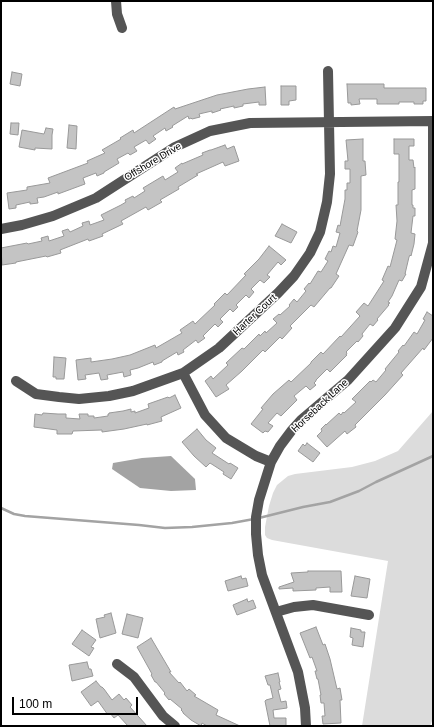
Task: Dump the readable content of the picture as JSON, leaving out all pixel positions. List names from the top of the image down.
{
  "streets": {
    "street": ["Offshore Drive", "Harter Court", "Horseback Lane"]
  },
  "crossings": [
    ["Offshore Drive", "Harter Court"],
    ["Offshore Drive", "Horseback Lane"]
  ],
  "scale_bar": "100 m"
}
